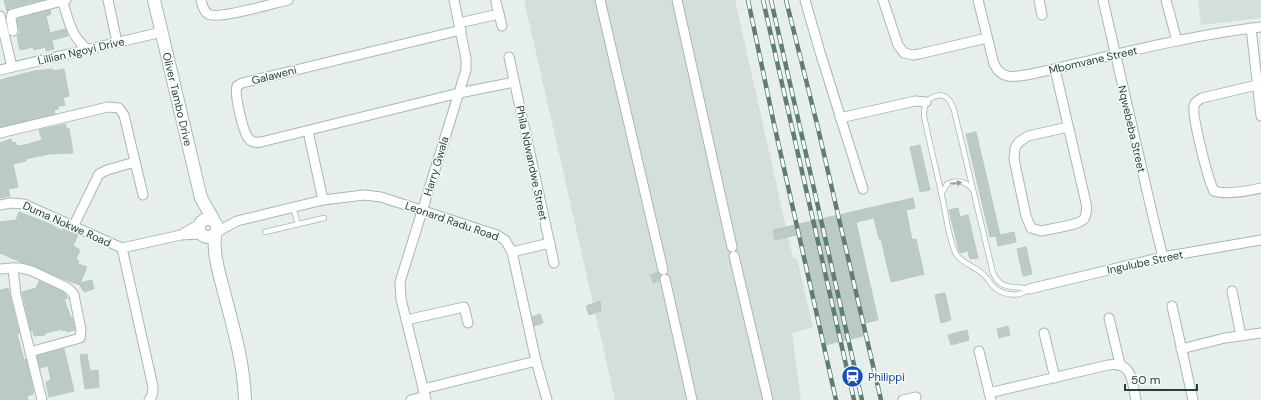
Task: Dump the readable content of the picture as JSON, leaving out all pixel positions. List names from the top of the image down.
{
  "streets": {
    "street": [
      "Lillian Ngoyi Drive",
      "Mbomvane Street",
      "Galaweni",
      "Oliver Tambo Drive",
      "Nqwebeba Street",
      "Phila Ndwandwe Street",
      "Harry Gwala",
      "Leonard Radu Road",
      "Duma Nokwe Road",
      "Ingulube Street"
    ]
  },
  "crossings": [
    ["Lillian Ngoyi Drive", "Oliver Tambo Drive"],
    ["Mbomvane Street", "Nqwebeba Street"],
    ["Galaweni", "Harry Gwala"],
    ["Oliver Tambo Drive", "Leonard Radu Road"],
    ["Nqwebeba Street", "Ingulube Street"],
    ["Harry Gwala", "Leonard Radu Road"],
    ["Leonard Radu Road", "Duma Nokwe Road"]
  ],
  "places": {
    "station": ["Philippi"]
  },
  "scale_bar": "50 m"
}
